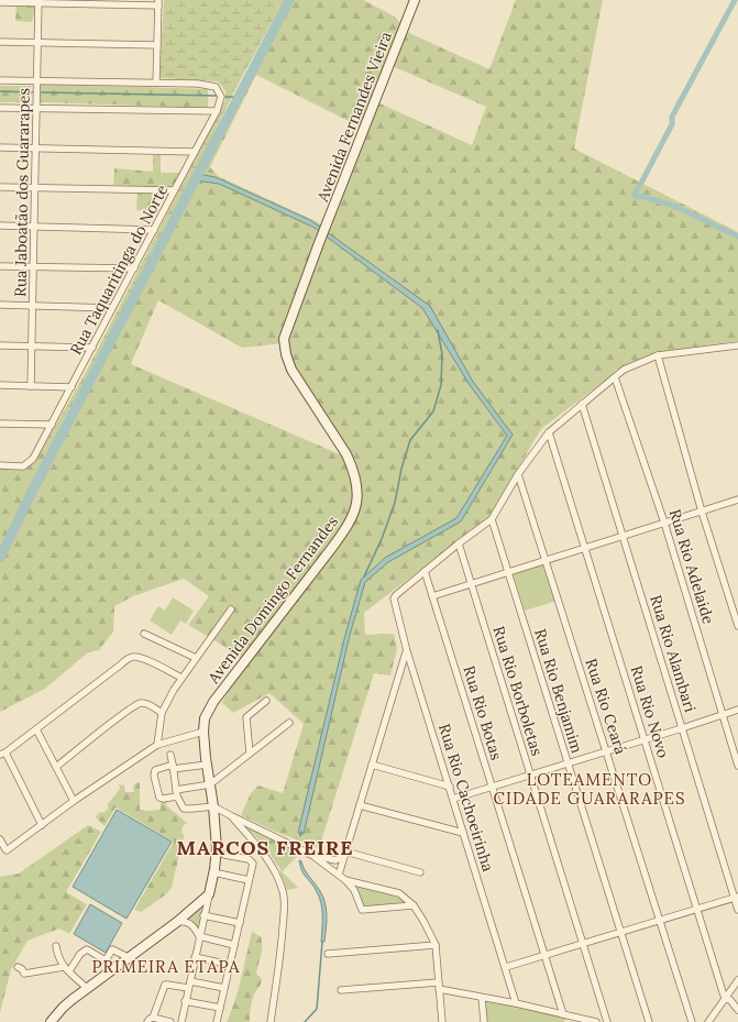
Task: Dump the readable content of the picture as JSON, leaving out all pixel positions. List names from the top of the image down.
{
  "streets": {
    "main road": ["Avenida Fernandes Vieira", "Avenida Domingo Fernandes"],
    "street": [
      "Rua Jaboatão dos Guararapes",
      "Rua Taquaritinga do Norte",
      "Rua Rio Adelaide",
      "Rua Rio Alambari",
      "Rua Rio Borboletas",
      "Rua Rio Benjamim",
      "Rua Rio Ceará",
      "Rua Rio Novo",
      "Rua Rio Botas",
      "Rua Rio Cachoeirinha"
    ]
  },
  "crossings": [
    ["Avenida Fernandes Vieira", "Avenida Domingo Fernandes"],
    ["Rua Rio Botas", "Rua Rio Cachoeirinha"]
  ],
  "districts": ["LOTEAMENTO CIDADE GUARARAPES", "MARCOS FREIRE", "PRIMEIRA ETAPA"]
}
